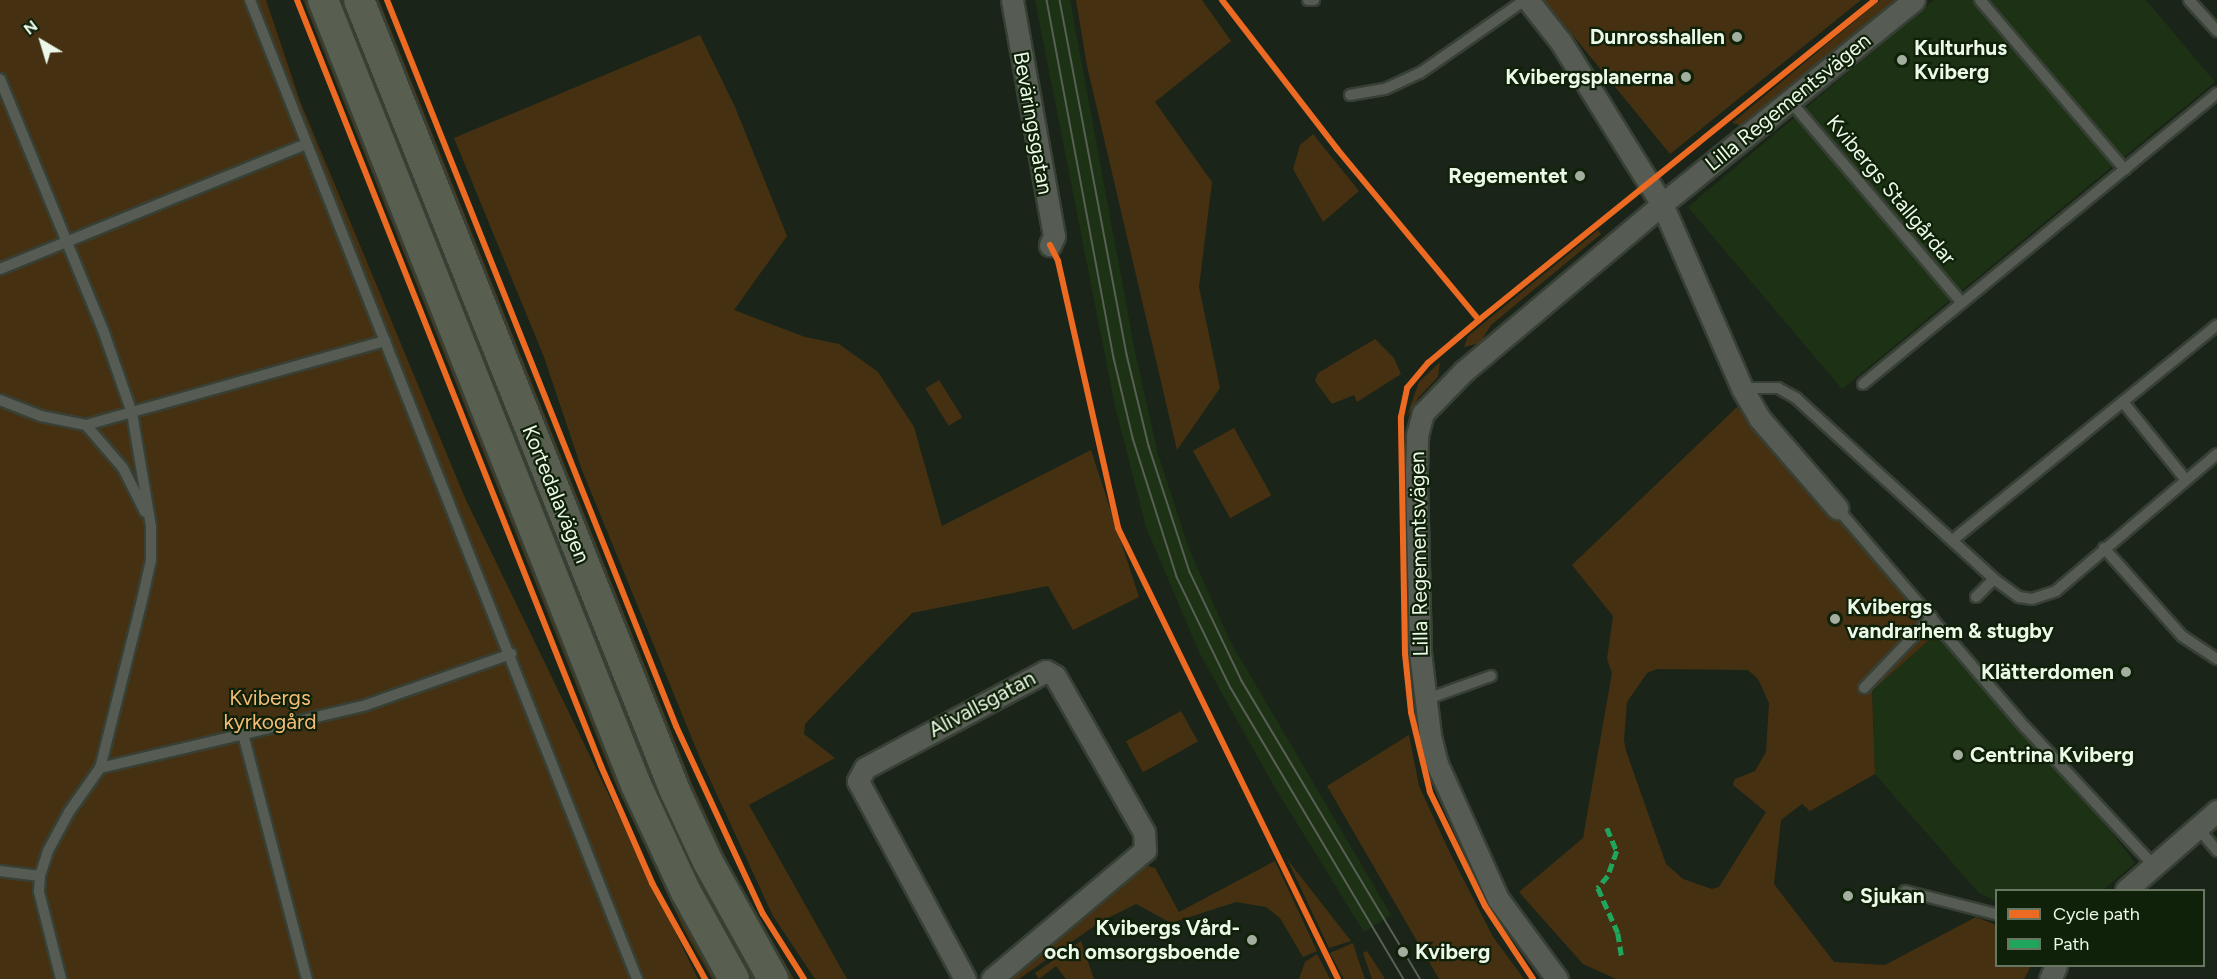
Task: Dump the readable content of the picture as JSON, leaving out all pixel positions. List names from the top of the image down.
{
  "streets": {
    "main road": ["Kortedalavägen"],
    "street": ["Lilla Regementsvägen", "Beväringsgatan", "Alivallsgatan"],
    "lane": ["Kvibergs Stallgårdar"]
  },
  "crossings": [
    ["Lilla Regementsvägen", "Kvibergs Stallgårdar"]
  ],
  "parks": ["Kvibergs kyrkogård"],
  "places": [
    "Dunrosshallen",
    "Kulturhus Kviberg",
    "Kvibergsplanerna",
    "Regementet",
    "Kvibergs vandrarhem & stugby",
    "Klätterdomen",
    "Centrina Kviberg",
    "Sjukan",
    "Kvibergs Vård- och omsorgsboende",
    "Kviberg"
  ],
  "legend": ["Cycle path", "Path"],
  "north": "top left"
}
